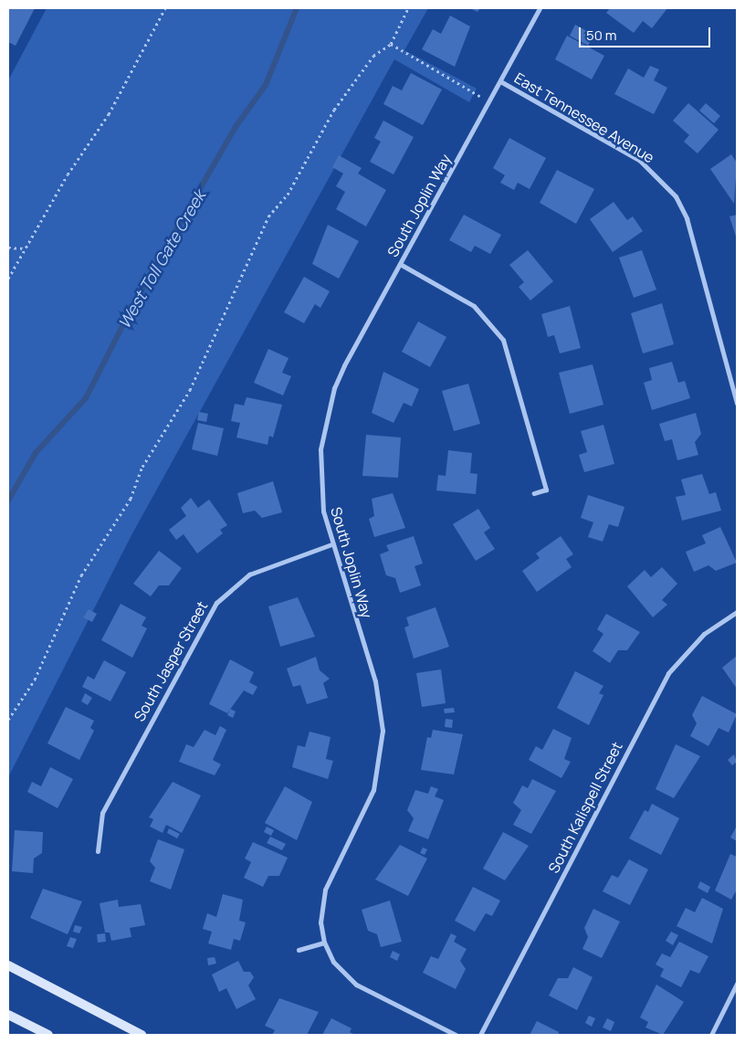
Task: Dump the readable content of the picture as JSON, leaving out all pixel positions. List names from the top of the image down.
{
  "streets": {
    "street": [
      "East Tennessee Avenue",
      "South Joplin Way",
      "South Jasper Street",
      "South Kalispell Street"
    ]
  },
  "crossings": [
    ["East Tennessee Avenue", "South Joplin Way"],
    ["South Joplin Way", "South Jasper Street"]
  ],
  "water": ["West Toll Gate Creek"],
  "scale_bar": "50 m"
}
